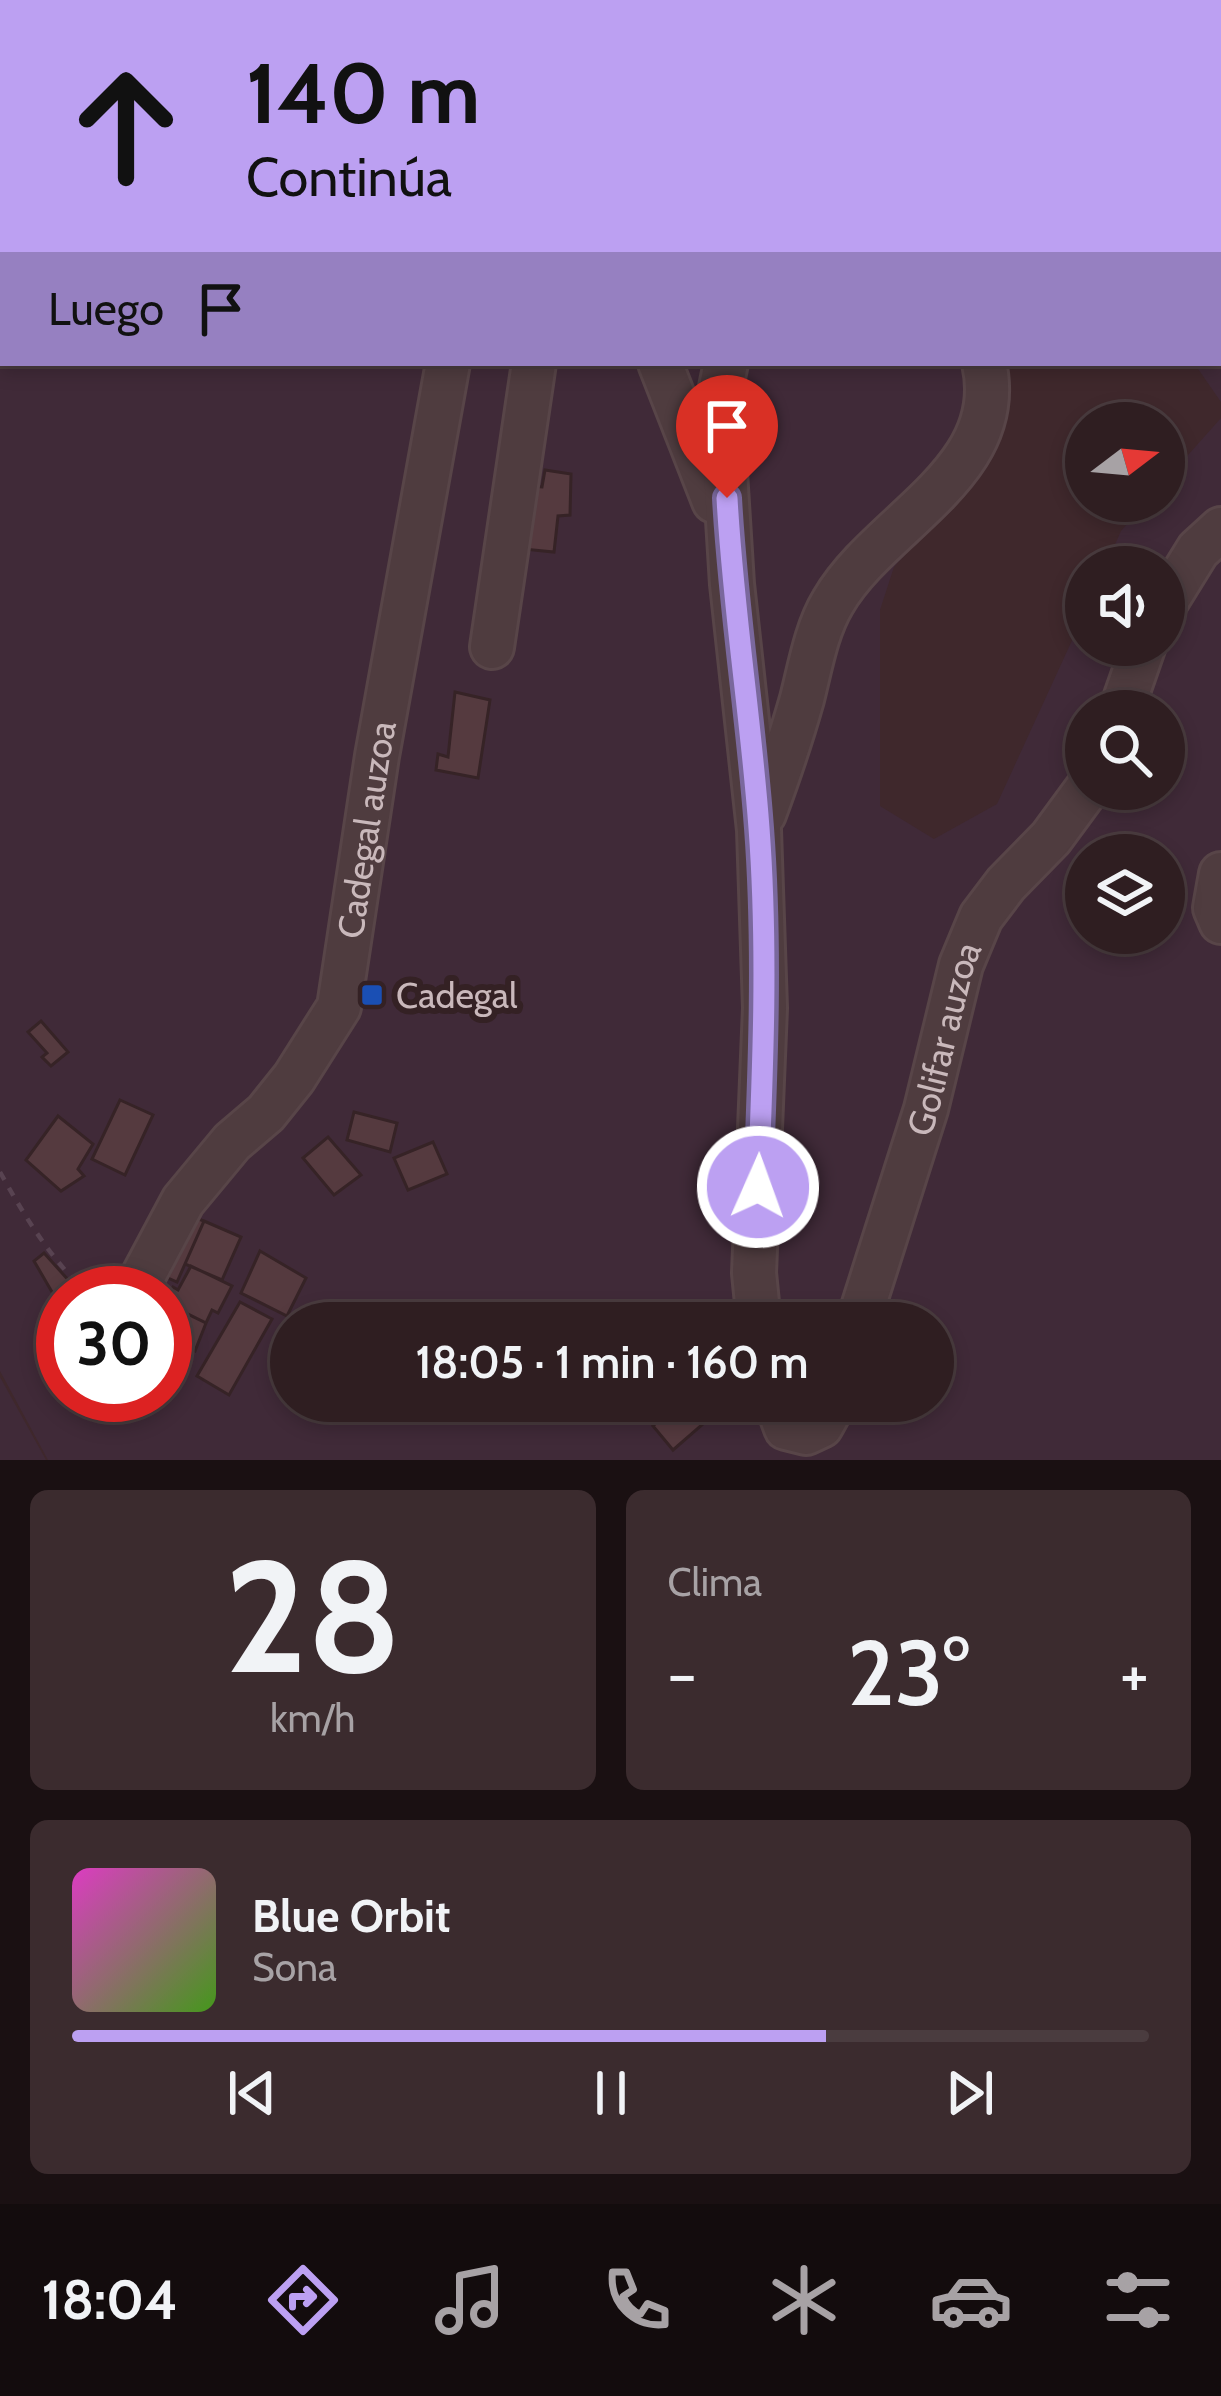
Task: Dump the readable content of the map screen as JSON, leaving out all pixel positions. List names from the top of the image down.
{
  "streets": {
    "street": ["Cadegal auzoa", "Golifar auzoa"]
  },
  "places": {
    "transit": ["Cadegal"]
  },
  "north": "right",
  "page": {
    "turn": ["140 m", "Continúa"],
    "then": "Luego",
    "limit": "30",
    "trip": "18:05 · 1 min · 160 m",
    "tile": [
      ["28", "km/h"],
      "Clima"
    ],
    "heat": ["−", "23°", "+"],
    "song": ["Blue Orbit", "Sona"],
    "tabs": "18:04"
  }
}
